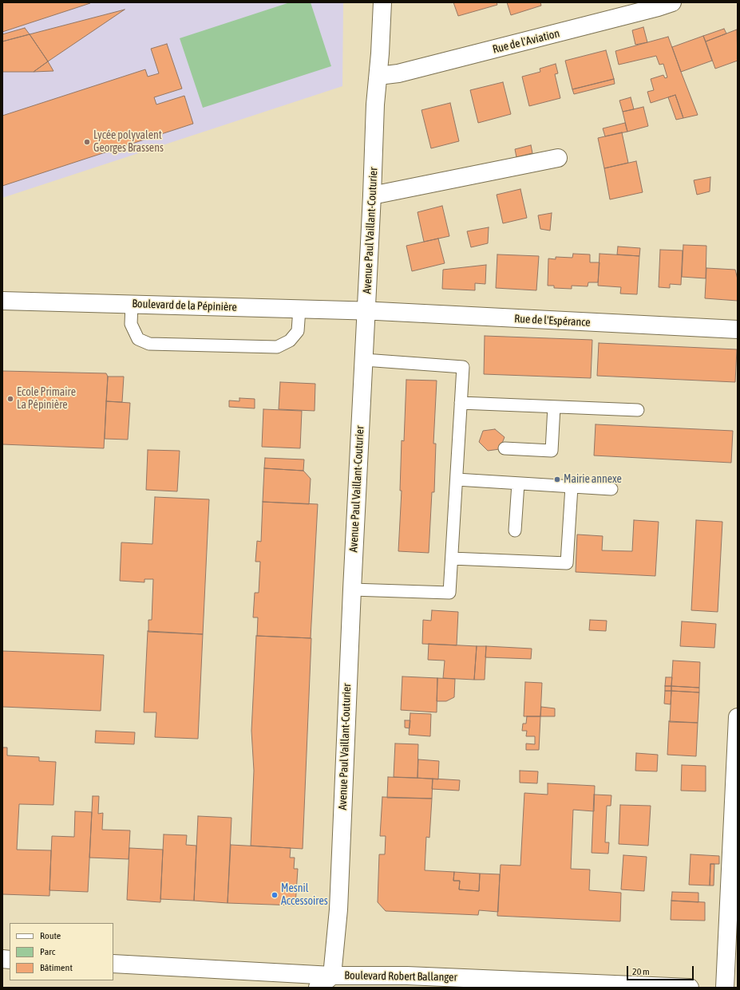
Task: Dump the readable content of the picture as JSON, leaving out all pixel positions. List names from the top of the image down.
{
  "streets": {
    "street": [
      "Rue de l'Aviation",
      "Avenue Paul Vaillant-Couturier",
      "Boulevard de la Pépinière",
      "Rue de l'Espérance",
      "Boulevard Robert Ballanger"
    ]
  },
  "crossings": [
    ["Rue de l'Aviation", "Avenue Paul Vaillant-Couturier"],
    ["Avenue Paul Vaillant-Couturier", "Boulevard de la Pépinière"],
    ["Avenue Paul Vaillant-Couturier", "Rue de l'Espérance"],
    ["Avenue Paul Vaillant-Couturier", "Boulevard Robert Ballanger"],
    ["Boulevard de la Pépinière", "Rue de l'Espérance"]
  ],
  "places": [
    "Lycée polyvalent Georges Brassens",
    "Ecole Primaire La Pépinière",
    "Mairie annexe",
    "Mesnil Accessoires"
  ],
  "legend": ["Route", "Parc", "Bâtiment"],
  "scale_bar": "20 m"
}
